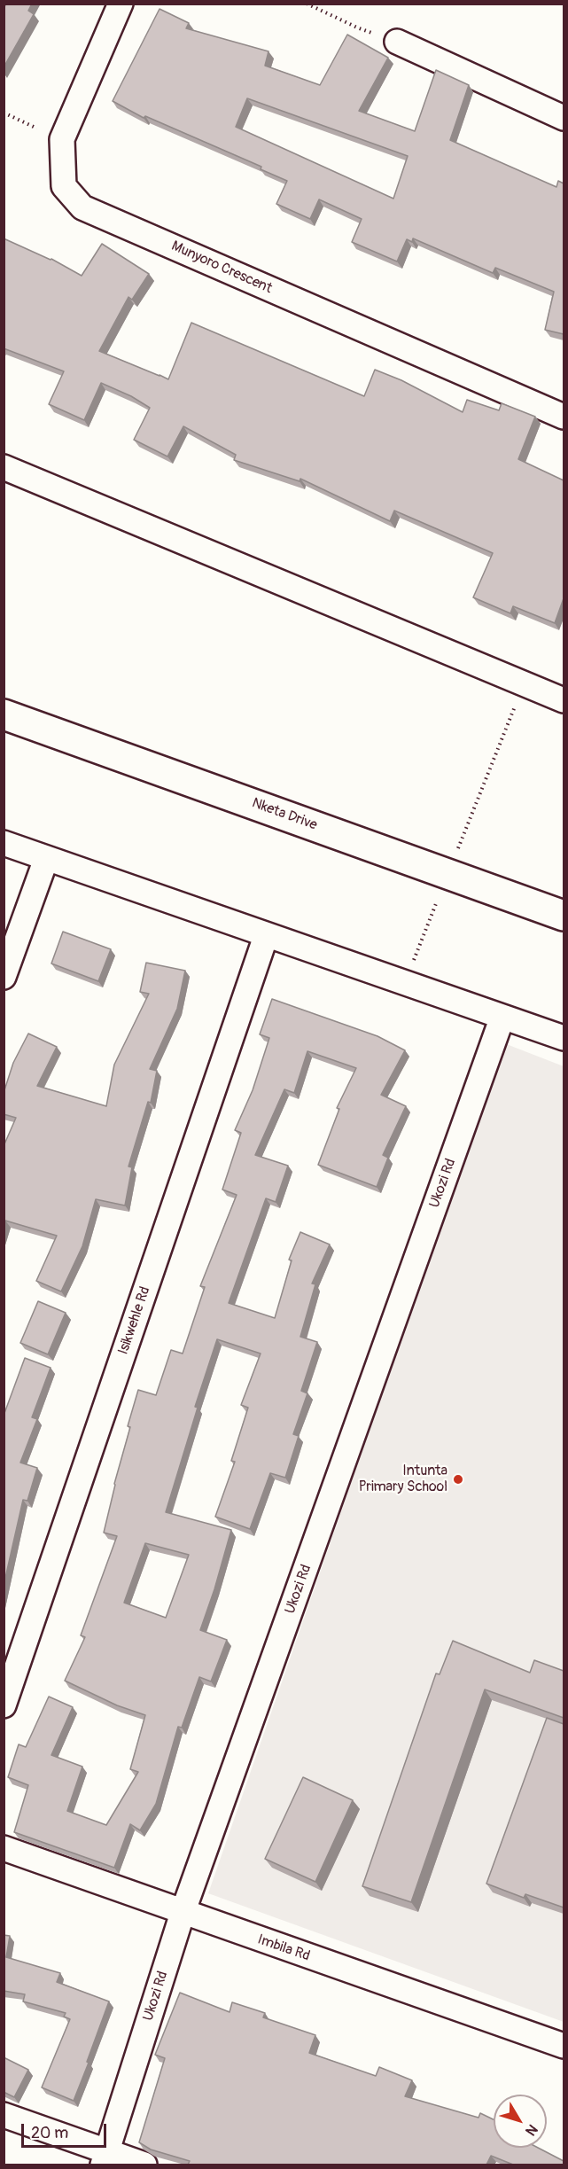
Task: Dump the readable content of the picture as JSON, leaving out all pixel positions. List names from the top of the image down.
{
  "streets": {
    "street": [
      "Munyoro Crescent",
      "Nketa Drive",
      "Ukozi Rd",
      "Isikwehle Rd",
      "Imbila Rd"
    ]
  },
  "crossings": [
    ["Ukozi Rd", "Imbila Rd"]
  ],
  "places": ["Intunta Primary School"],
  "scale_bar": "20 m",
  "north": "bottom right"
}
